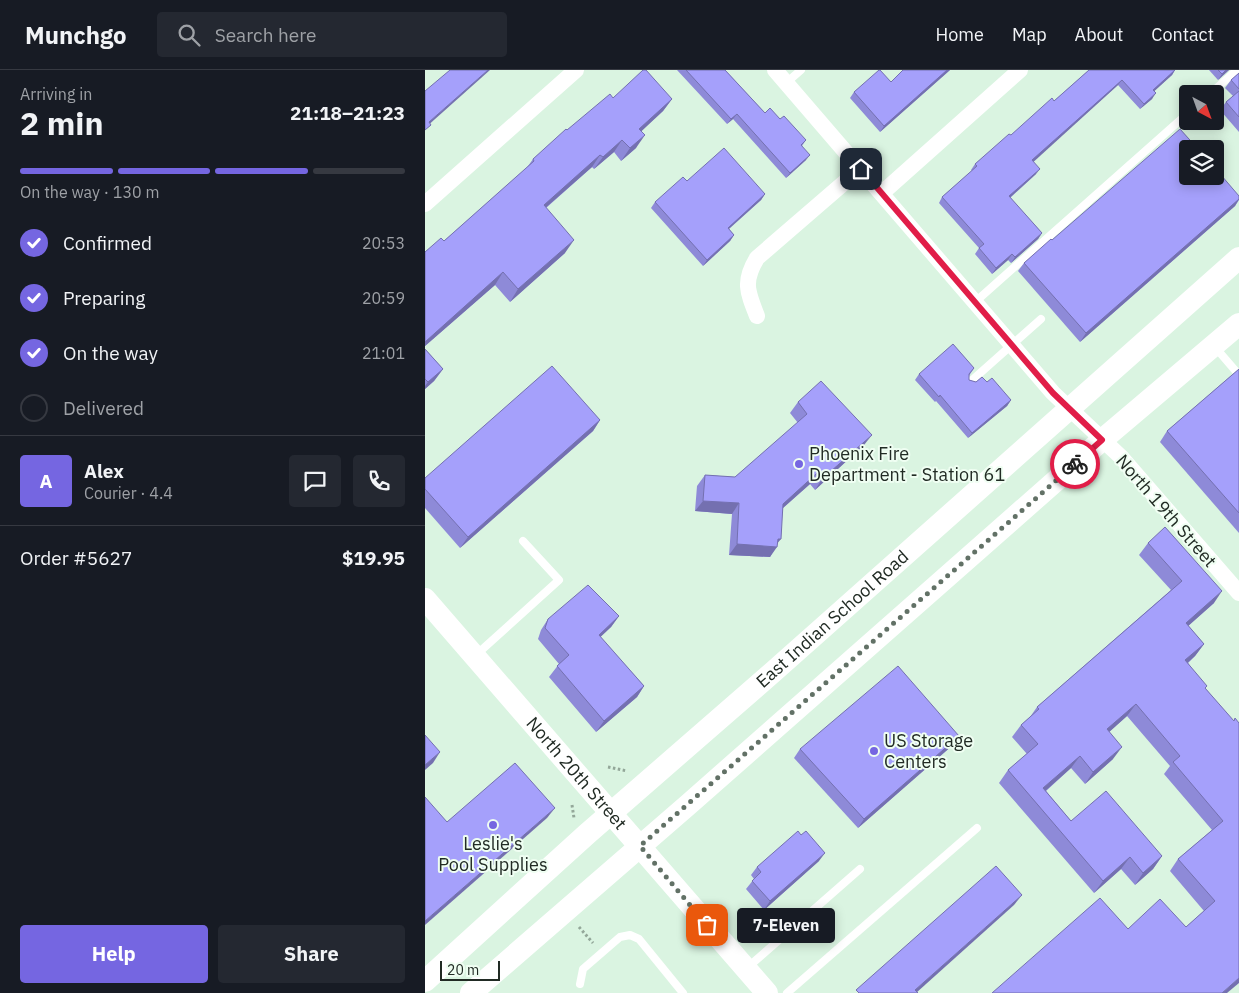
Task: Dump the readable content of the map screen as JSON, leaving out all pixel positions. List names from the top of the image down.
{
  "streets": {
    "main road": ["East Indian School Road", "North 20th Street"],
    "street": ["North 19th Street"]
  },
  "crossings": [
    ["North 19th Street", "East Indian School Road"],
    ["East Indian School Road", "North 20th Street"]
  ],
  "places": [
    "Phoenix Fire Department - Station 61",
    "US Storage Centers",
    "Leslie's Pool Supplies",
    "7-Eleven"
  ],
  "scale_bar": "20 m",
  "north": "bottom right",
  "page": {
    "header": "Munchgo",
    "search": "Search here",
    "nav": [
      "Home",
      "Map",
      "About",
      "Contact"
    ],
    "heading": ["2 min", "Arriving in", "21:18–21:23"],
    "panel": [
      "Alex",
      "Courier · 4.4",
      "Order #5627",
      "$19.95"
    ],
    "bar": "On the way · 130 m",
    "list": [
      ["Confirmed", "20:53"],
      ["Preparing", "20:59"],
      ["On the way", "21:01"],
      "Delivered"
    ],
    "round": "A",
    "bubble": "7-Eleven",
    "buttons": ["Help", "Share"],
    "scale": "20 m"
  }
}
